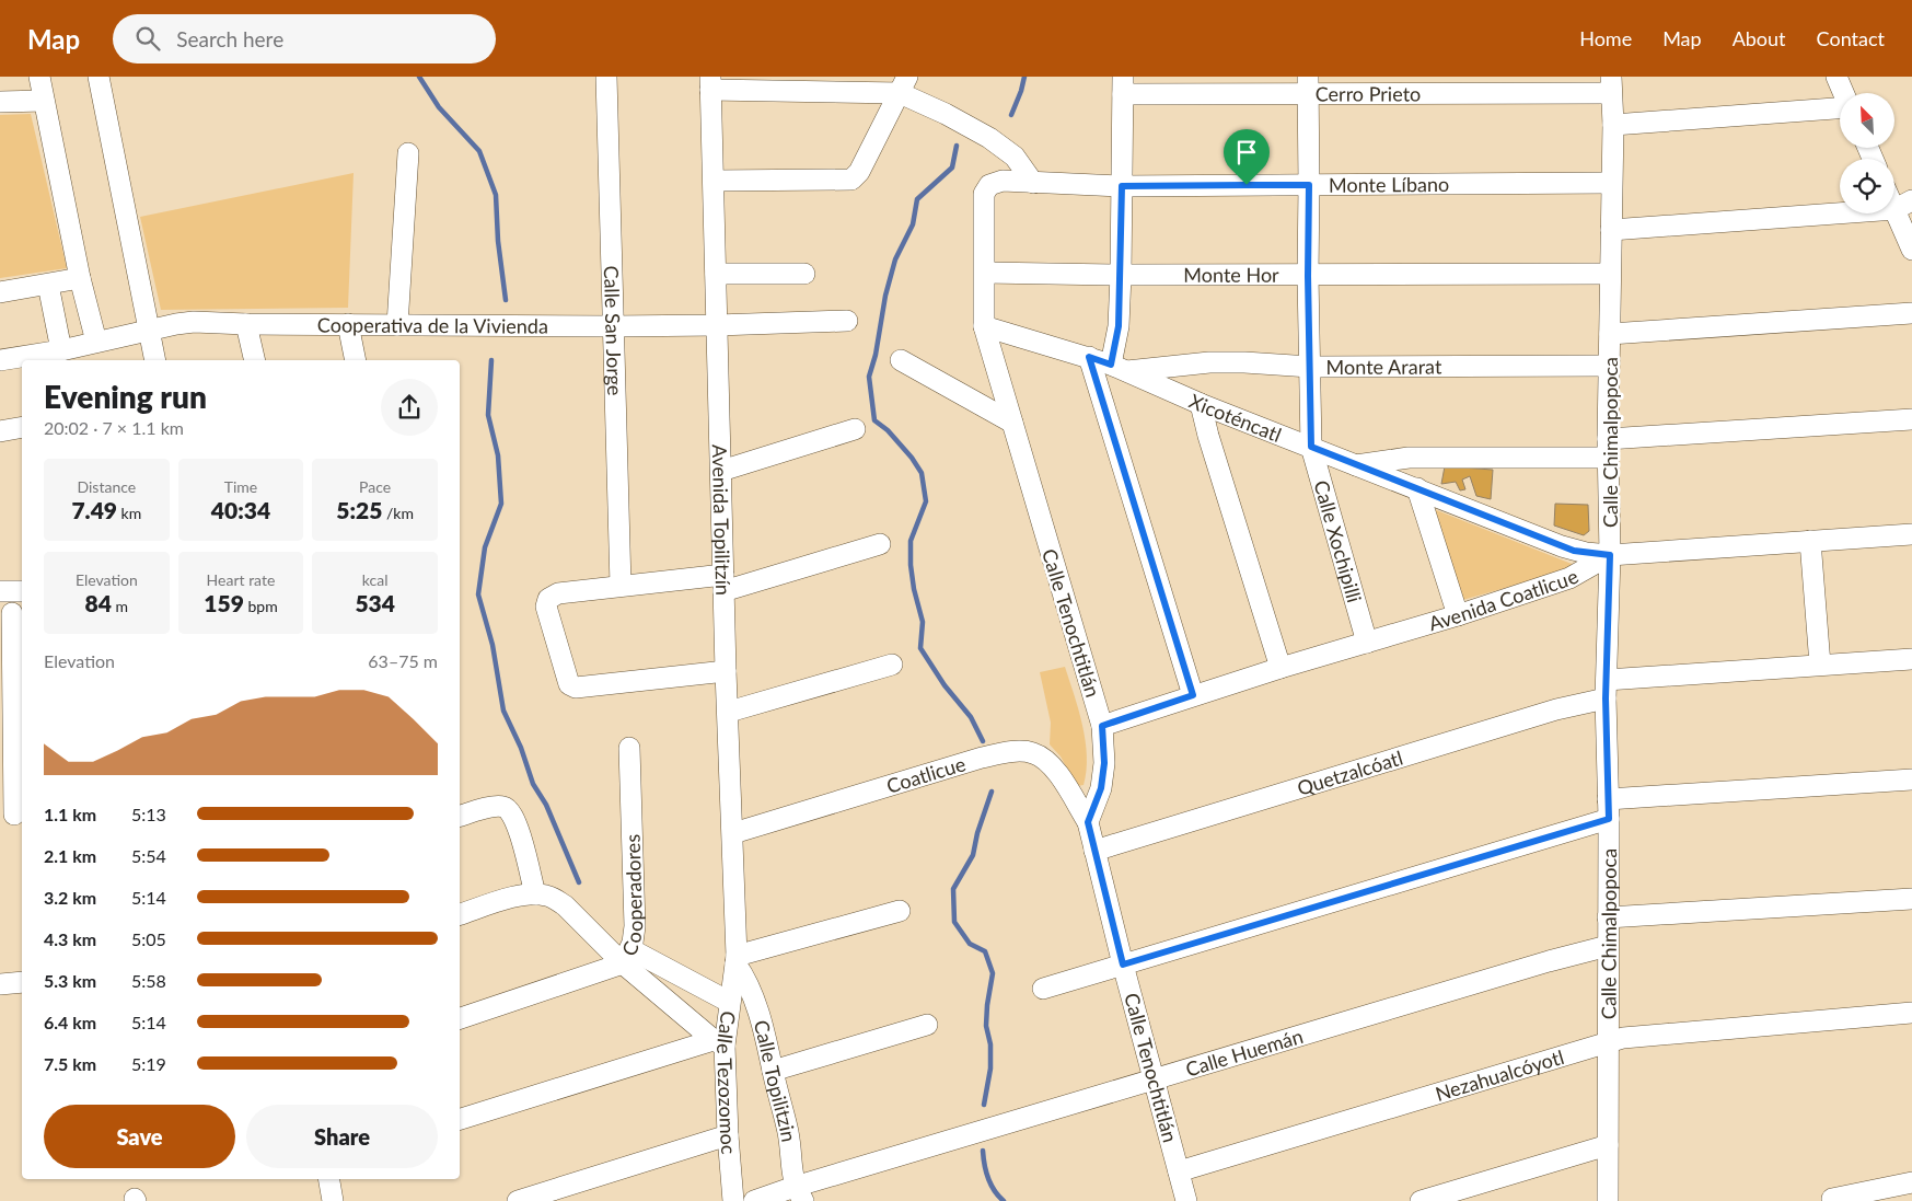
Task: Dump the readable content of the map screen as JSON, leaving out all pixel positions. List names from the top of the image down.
{
  "streets": {
    "street": [
      "Cerro Prieto",
      "Monte Líbano",
      "Monte Hor",
      "Cooperativa de la Vivienda",
      "Calle San Jorge",
      "Monte Ararat",
      "Xicoténcatl",
      "Calle Chimalpopoca",
      "Avenida Topilitzín",
      "Calle Xochipilli",
      "Avenida Coatlicue",
      "Calle Tenochtitlán",
      "Quetzalcóatl",
      "Coatlicue",
      "Cooperadores",
      "Calle Huemán",
      "Nezahualcóyotl",
      "Calle Tezozomoc",
      "Calle Topilitzin"
    ]
  },
  "crossings": [
    ["Cerro Prieto", "Calle Chimalpopoca"],
    ["Cerro Prieto", "Calle Xochipilli"],
    ["Monte Líbano", "Calle Chimalpopoca"],
    ["Monte Líbano", "Calle Xochipilli"],
    ["Monte Líbano", "Calle Tenochtitlán"],
    ["Monte Hor", "Calle Chimalpopoca"],
    ["Monte Hor", "Calle Xochipilli"],
    ["Monte Hor", "Calle Tenochtitlán"],
    ["Cooperativa de la Vivienda", "Calle San Jorge"],
    ["Cooperativa de la Vivienda", "Avenida Topilitzín"],
    ["Monte Ararat", "Xicoténcatl"],
    ["Monte Ararat", "Calle Chimalpopoca"],
    ["Monte Ararat", "Calle Xochipilli"],
    ["Xicoténcatl", "Calle Chimalpopoca"],
    ["Xicoténcatl", "Calle Xochipilli"],
    ["Xicoténcatl", "Avenida Coatlicue"],
    ["Xicoténcatl", "Calle Tenochtitlán"],
    ["Calle Chimalpopoca", "Avenida Coatlicue"],
    ["Calle Chimalpopoca", "Quetzalcóatl"],
    ["Calle Chimalpopoca", "Calle Huemán"],
    ["Calle Chimalpopoca", "Nezahualcóyotl"],
    ["Avenida Topilitzín", "Coatlicue"],
    ["Avenida Topilitzín", "Calle Tezozomoc"],
    ["Avenida Topilitzín", "Calle Topilitzin"],
    ["Calle Xochipilli", "Avenida Coatlicue"],
    ["Avenida Coatlicue", "Calle Tenochtitlán"],
    ["Calle Tenochtitlán", "Quetzalcóatl"],
    ["Calle Tenochtitlán", "Coatlicue"],
    ["Calle Tenochtitlán", "Calle Huemán"],
    ["Calle Tenochtitlán", "Nezahualcóyotl"],
    ["Calle Huemán", "Calle Topilitzin"],
    ["Calle Tezozomoc", "Calle Topilitzin"]
  ],
  "north": "top left",
  "page": {
    "header": "Map",
    "search": "Search here",
    "nav": [
      "Home",
      "Map",
      "About",
      "Contact"
    ],
    "heading": ["Evening run", "20:02 · 7 × 1.1 km"],
    "stats": [
      ["Distance", "7.49 km"],
      ["Time", "40:34"],
      ["Pace", "5:25 /km"],
      ["Elevation", "84 m"],
      ["Heart rate", "159 bpm"],
      ["kcal", "534"]
    ],
    "chart": ["Elevation", "63–75 m"],
    "list": [
      {
        "name": "1.1 km",
        "note": "5:13"
      },
      {
        "name": "2.1 km",
        "note": "5:54"
      },
      {
        "name": "3.2 km",
        "note": "5:14"
      },
      {
        "name": "4.3 km",
        "note": "5:05"
      },
      {
        "name": "5.3 km",
        "note": "5:58"
      },
      {
        "name": "6.4 km",
        "note": "5:14"
      },
      {
        "name": "7.5 km",
        "note": "5:19"
      }
    ],
    "buttons": ["Save", "Share"]
  }
}
